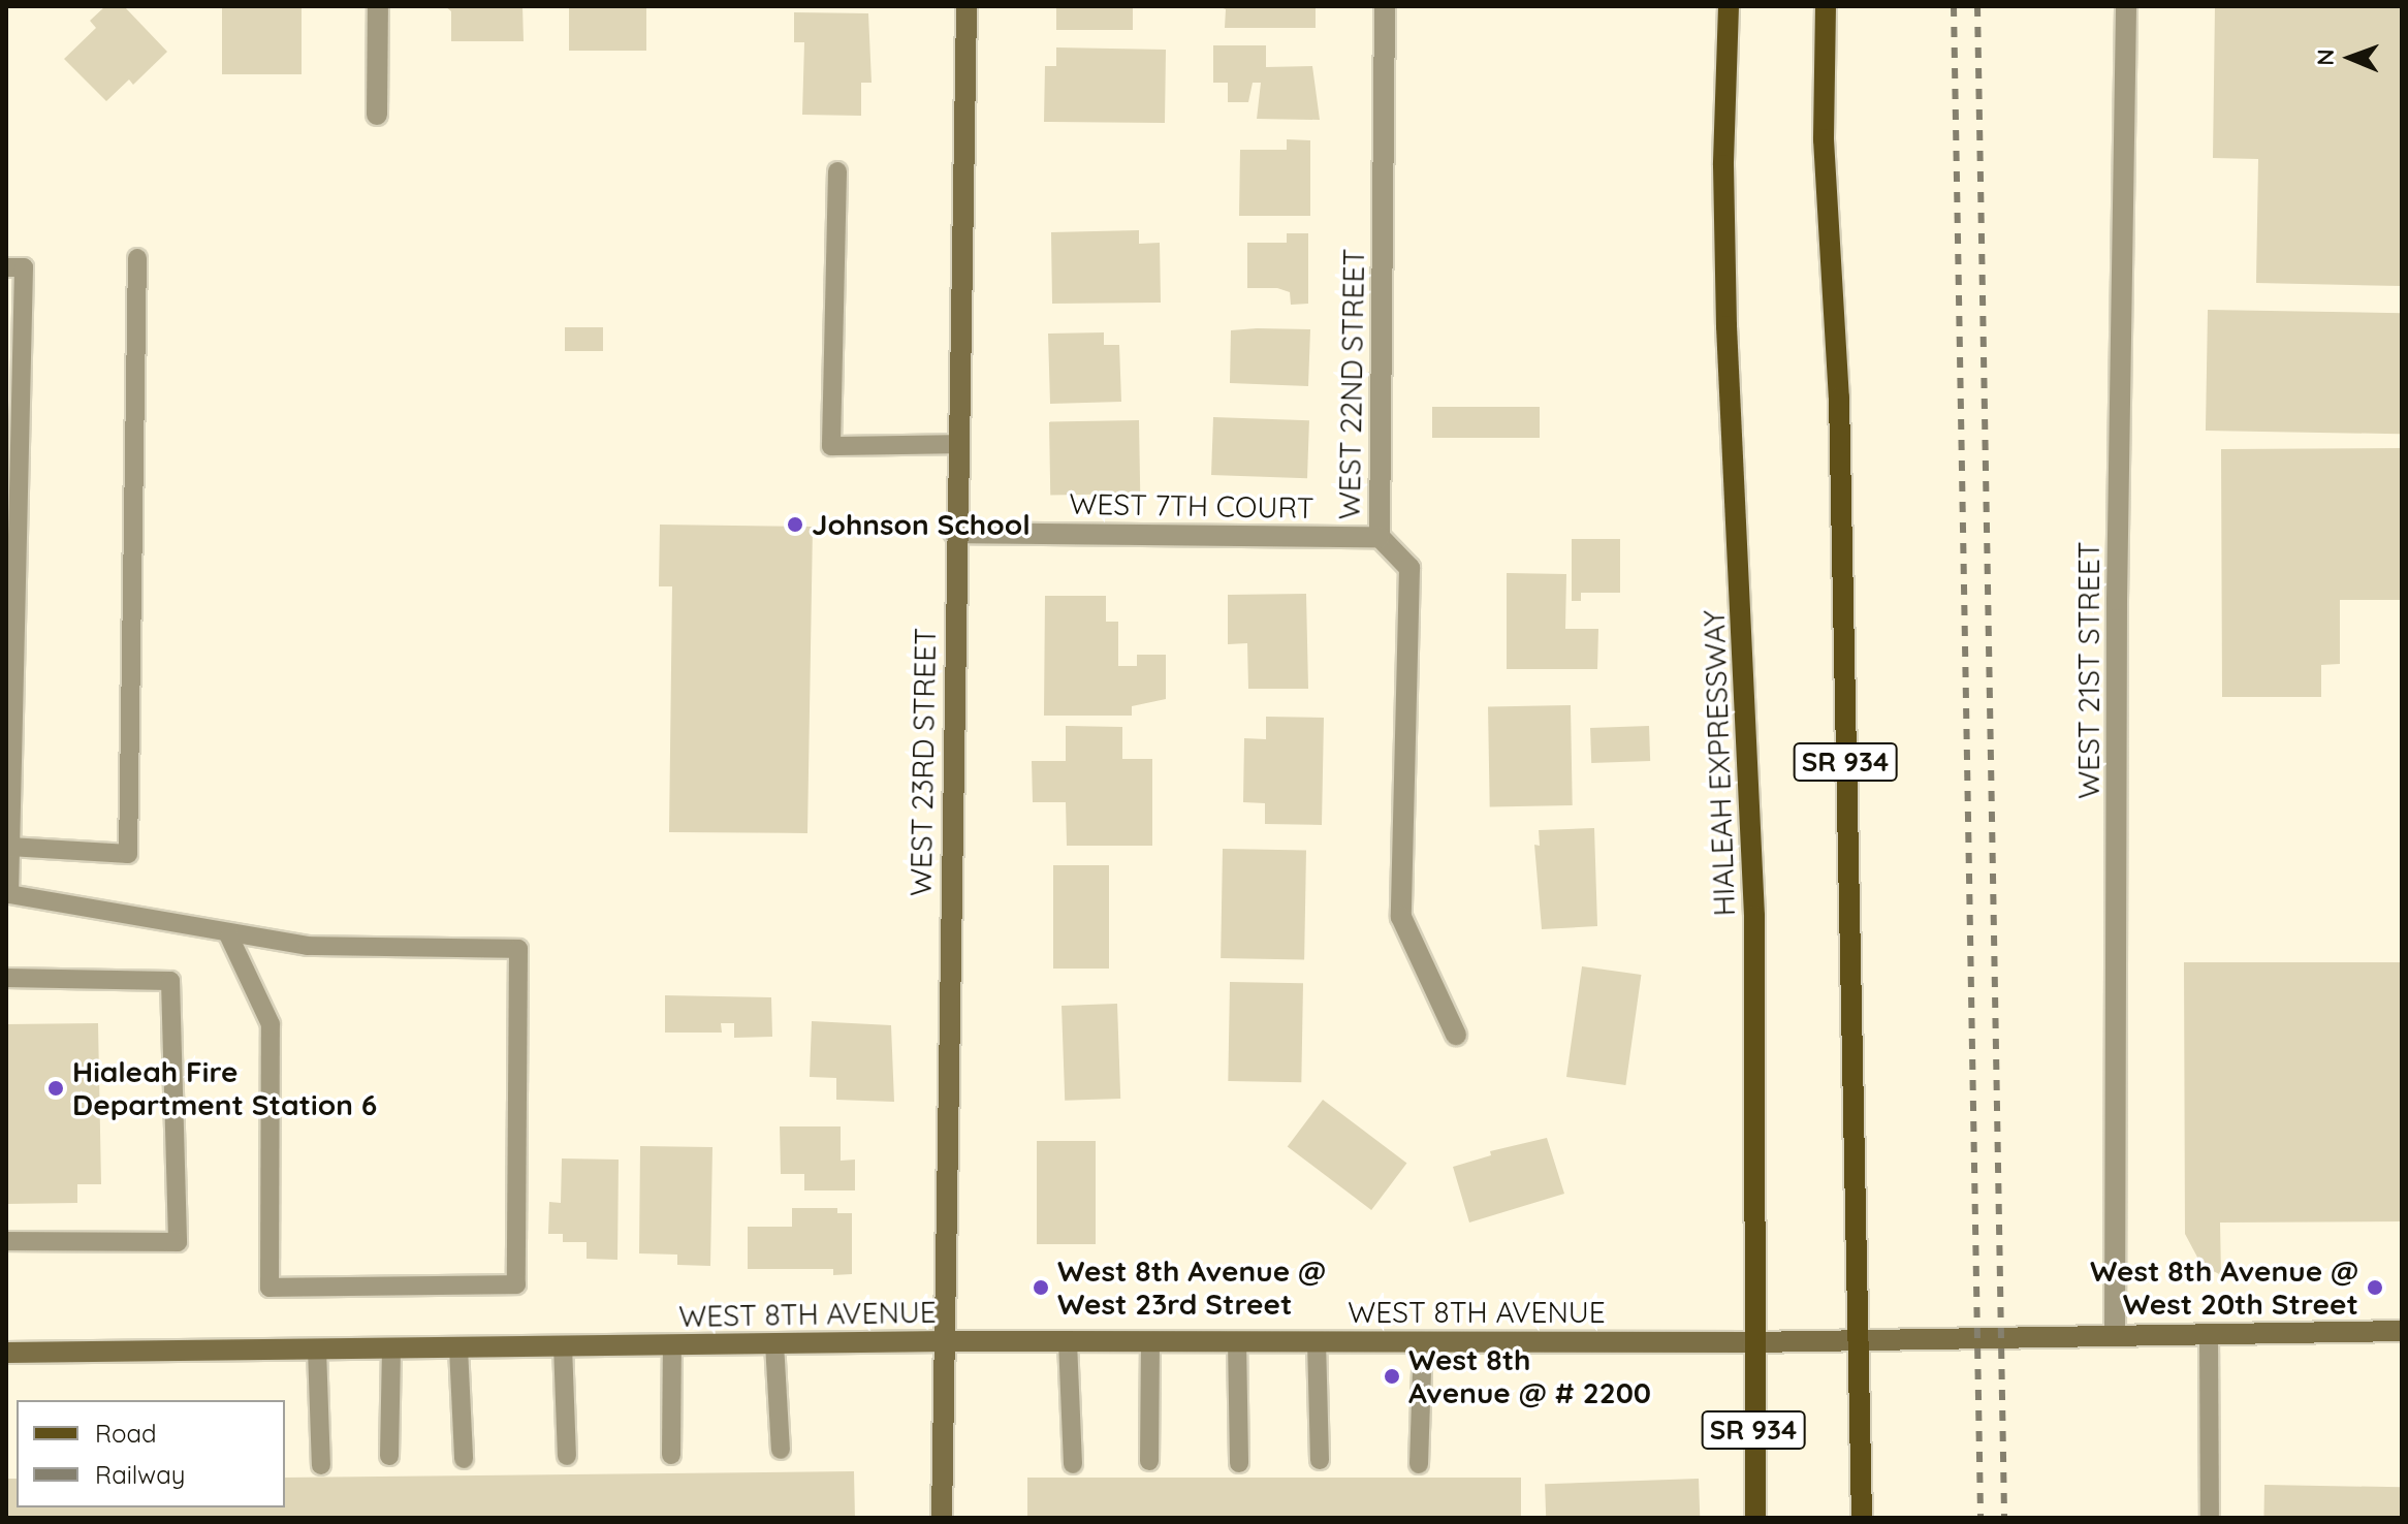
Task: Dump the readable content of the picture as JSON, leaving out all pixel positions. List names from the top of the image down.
{
  "streets": {
    "main road": ["SR 934", "HIALEAH EXPRESSWAY"],
    "street": [
      "WEST 22ND STREET",
      "WEST 7TH COURT",
      "WEST 21ST STREET",
      "WEST 23RD STREET",
      "WEST 8TH AVENUE"
    ]
  },
  "crossings": [
    ["WEST 22ND STREET", "WEST 7TH COURT"],
    ["WEST 7TH COURT", "WEST 23RD STREET"],
    ["WEST 21ST STREET", "WEST 8TH AVENUE"],
    ["WEST 23RD STREET", "WEST 8TH AVENUE"],
    ["SR 934", "WEST 8TH AVENUE"],
    ["HIALEAH EXPRESSWAY", "WEST 8TH AVENUE"]
  ],
  "places": [
    "Johnson School",
    "Hialeah Fire Department Station 6",
    "West 8th Avenue @ West 23rd Street",
    "West 8th Avenue @ West 20th Street",
    "West 8th Avenue @ # 2200"
  ],
  "legend": ["Road", "Railway"],
  "north": "left"
}
